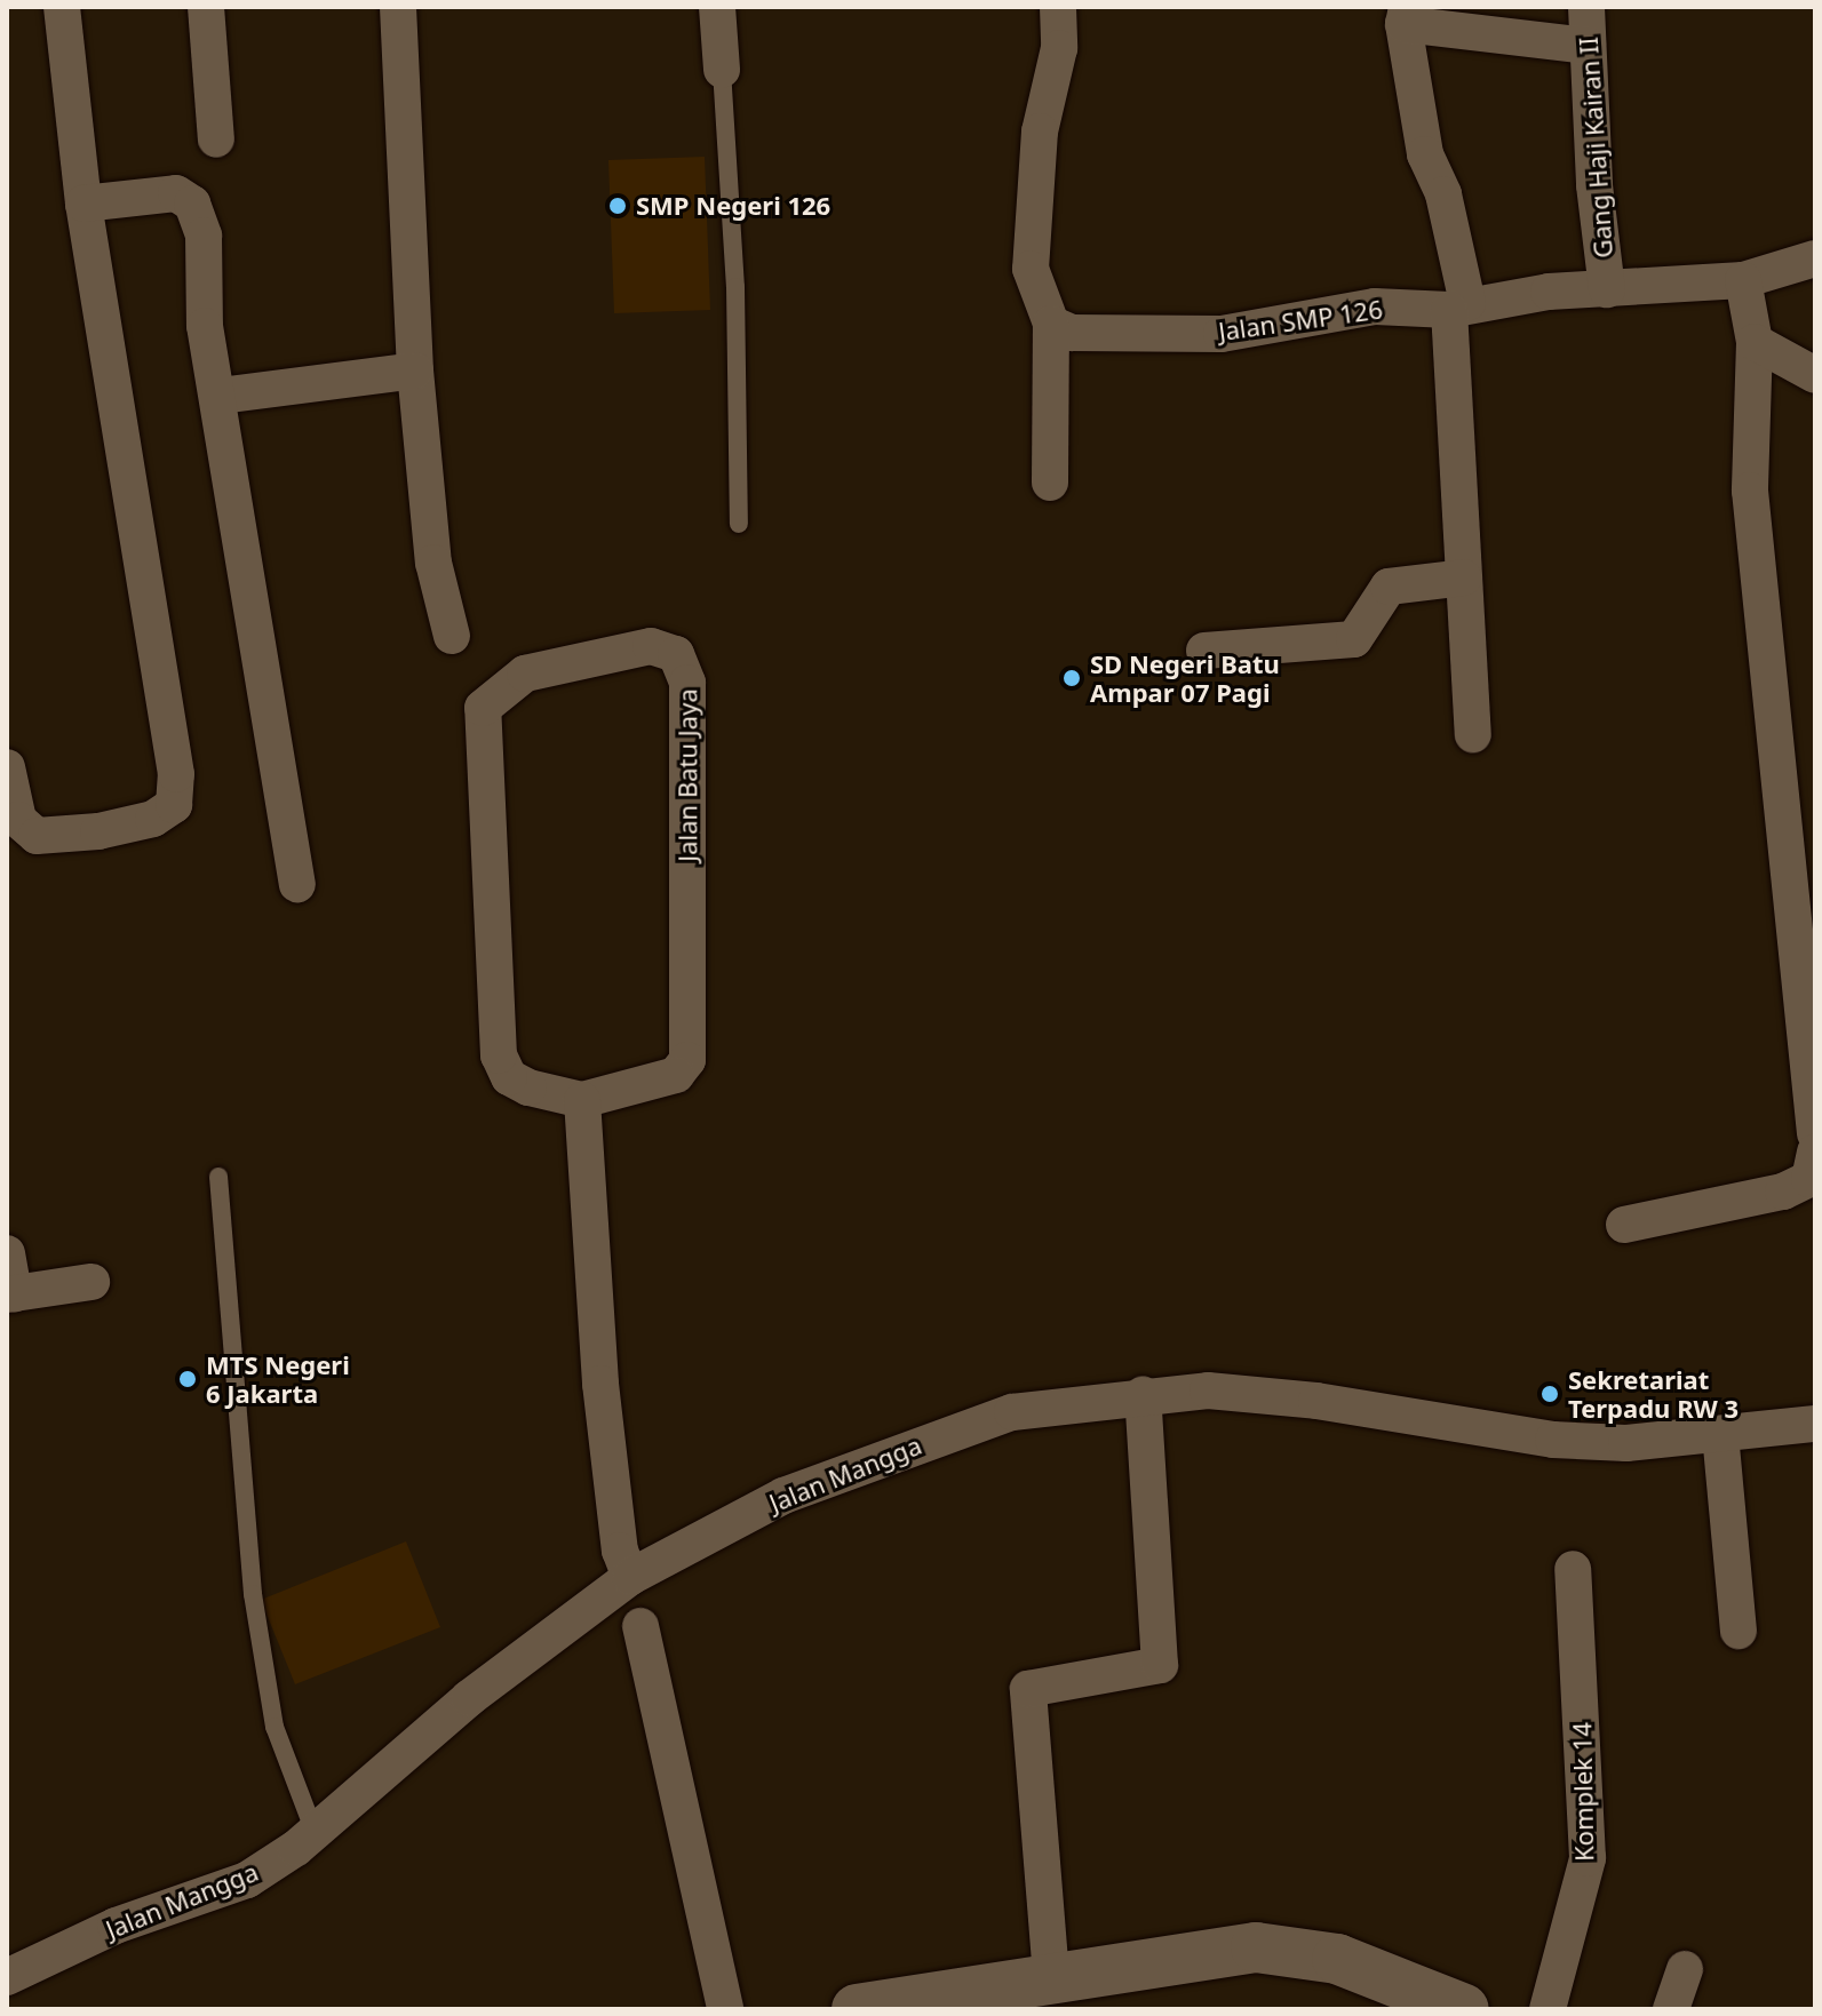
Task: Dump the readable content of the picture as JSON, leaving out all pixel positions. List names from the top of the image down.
{
  "streets": {
    "street": [
      "Gang Haji Kairan II",
      "Jalan SMP 126",
      "Jalan Batu Jaya",
      "Jalan Mangga",
      "Komplek 14"
    ]
  },
  "crossings": [
    ["Gang Haji Kairan II", "Jalan SMP 126"]
  ],
  "places": [
    "SMP Negeri 126",
    "SD Negeri Batu Ampar 07 Pagi",
    "MTS Negeri 6 Jakarta",
    "Sekretariat Terpadu RW 3"
  ]
}
